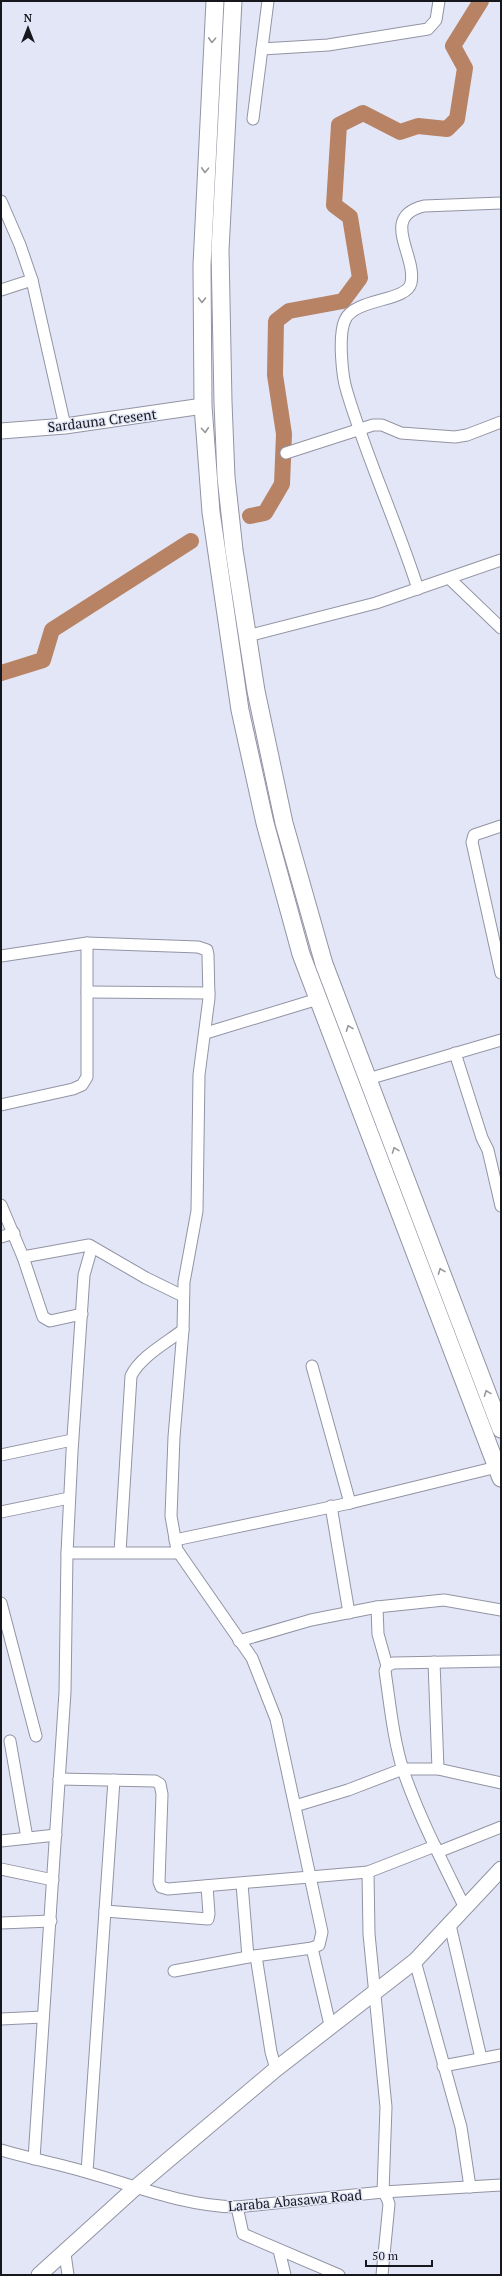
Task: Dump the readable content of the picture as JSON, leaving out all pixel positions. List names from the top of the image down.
{
  "streets": {
    "street": ["Sardauna Cresent", "Laraba Abasawa Road"]
  },
  "scale_bar": "50 m",
  "north": "top"
}
